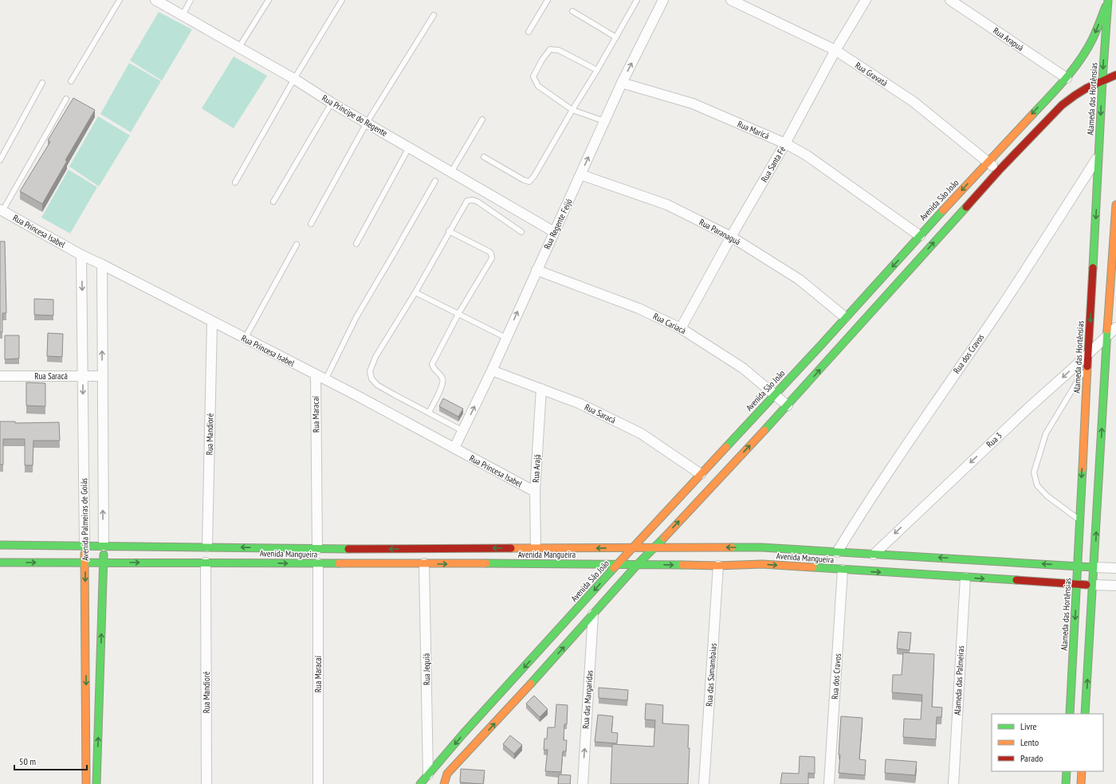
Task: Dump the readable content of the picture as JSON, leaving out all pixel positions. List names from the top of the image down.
{
  "streets": {
    "street": [
      "Rua Arapuá",
      "Rua Gravatá",
      "Alameda das Hortênsias",
      "Rua Príncipe do Regente",
      "Rua Maricá",
      "Rua Santa Fé",
      "Avenida São João",
      "Rua Regente Feijó",
      "Rua Princesa Isabel",
      "Rua Paranaguá",
      "Rua Cariacá",
      "Rua dos Cravos",
      "Rua Saracá",
      "Rua Maracaí",
      "Rua Mandioré",
      "Rua 3",
      "Rua Arajá",
      "Avenida Palmeiras de Goiás",
      "Avenida Mangueira",
      "Rua Jequiá",
      "Rua das Samambaias",
      "Alameda das Palmeiras",
      "Rua das Margaridas"
    ]
  },
  "crossings": [
    ["Rua Arapuá", "Avenida São João"],
    ["Rua Gravatá", "Rua Santa Fé"],
    ["Rua Gravatá", "Avenida São João"],
    ["Alameda das Hortênsias", "Avenida São João"],
    ["Alameda das Hortênsias", "Rua dos Cravos"],
    ["Alameda das Hortênsias", "Rua 3"],
    ["Alameda das Hortênsias", "Avenida Mangueira"],
    ["Rua Príncipe do Regente", "Rua Regente Feijó"],
    ["Rua Maricá", "Rua Santa Fé"],
    ["Rua Maricá", "Avenida São João"],
    ["Rua Maricá", "Rua Regente Feijó"],
    ["Rua Santa Fé", "Rua Paranaguá"],
    ["Rua Santa Fé", "Rua Cariacá"],
    ["Avenida São João", "Rua Paranaguá"],
    ["Avenida São João", "Rua Cariacá"],
    ["Avenida São João", "Rua Saracá"],
    ["Avenida São João", "Avenida Mangueira"],
    ["Avenida São João", "Rua Jequiá"],
    ["Rua Regente Feijó", "Rua Princesa Isabel"],
    ["Rua Regente Feijó", "Rua Paranaguá"],
    ["Rua Regente Feijó", "Rua Cariacá"],
    ["Rua Regente Feijó", "Rua Saracá"],
    ["Rua Princesa Isabel", "Rua Maracaí"],
    ["Rua Princesa Isabel", "Rua Mandioré"],
    ["Rua Princesa Isabel", "Rua Arajá"],
    ["Rua Princesa Isabel", "Avenida Palmeiras de Goiás"],
    ["Rua dos Cravos", "Avenida Mangueira"],
    ["Rua Saracá", "Rua Arajá"],
    ["Rua Saracá", "Avenida Palmeiras de Goiás"],
    ["Rua Maracaí", "Avenida Mangueira"],
    ["Rua Mandioré", "Avenida Mangueira"],
    ["Rua 3", "Avenida Mangueira"],
    ["Rua Arajá", "Avenida Mangueira"],
    ["Avenida Palmeiras de Goiás", "Avenida Mangueira"],
    ["Avenida Mangueira", "Rua Jequiá"],
    ["Avenida Mangueira", "Rua das Samambaias"],
    ["Avenida Mangueira", "Alameda das Palmeiras"]
  ],
  "one_way": ["Rua Regente Feijó", "Rua 3", "Rua das Margaridas"],
  "legend": ["Livre", "Lento", "Parado"],
  "scale_bar": "50 m"
}
